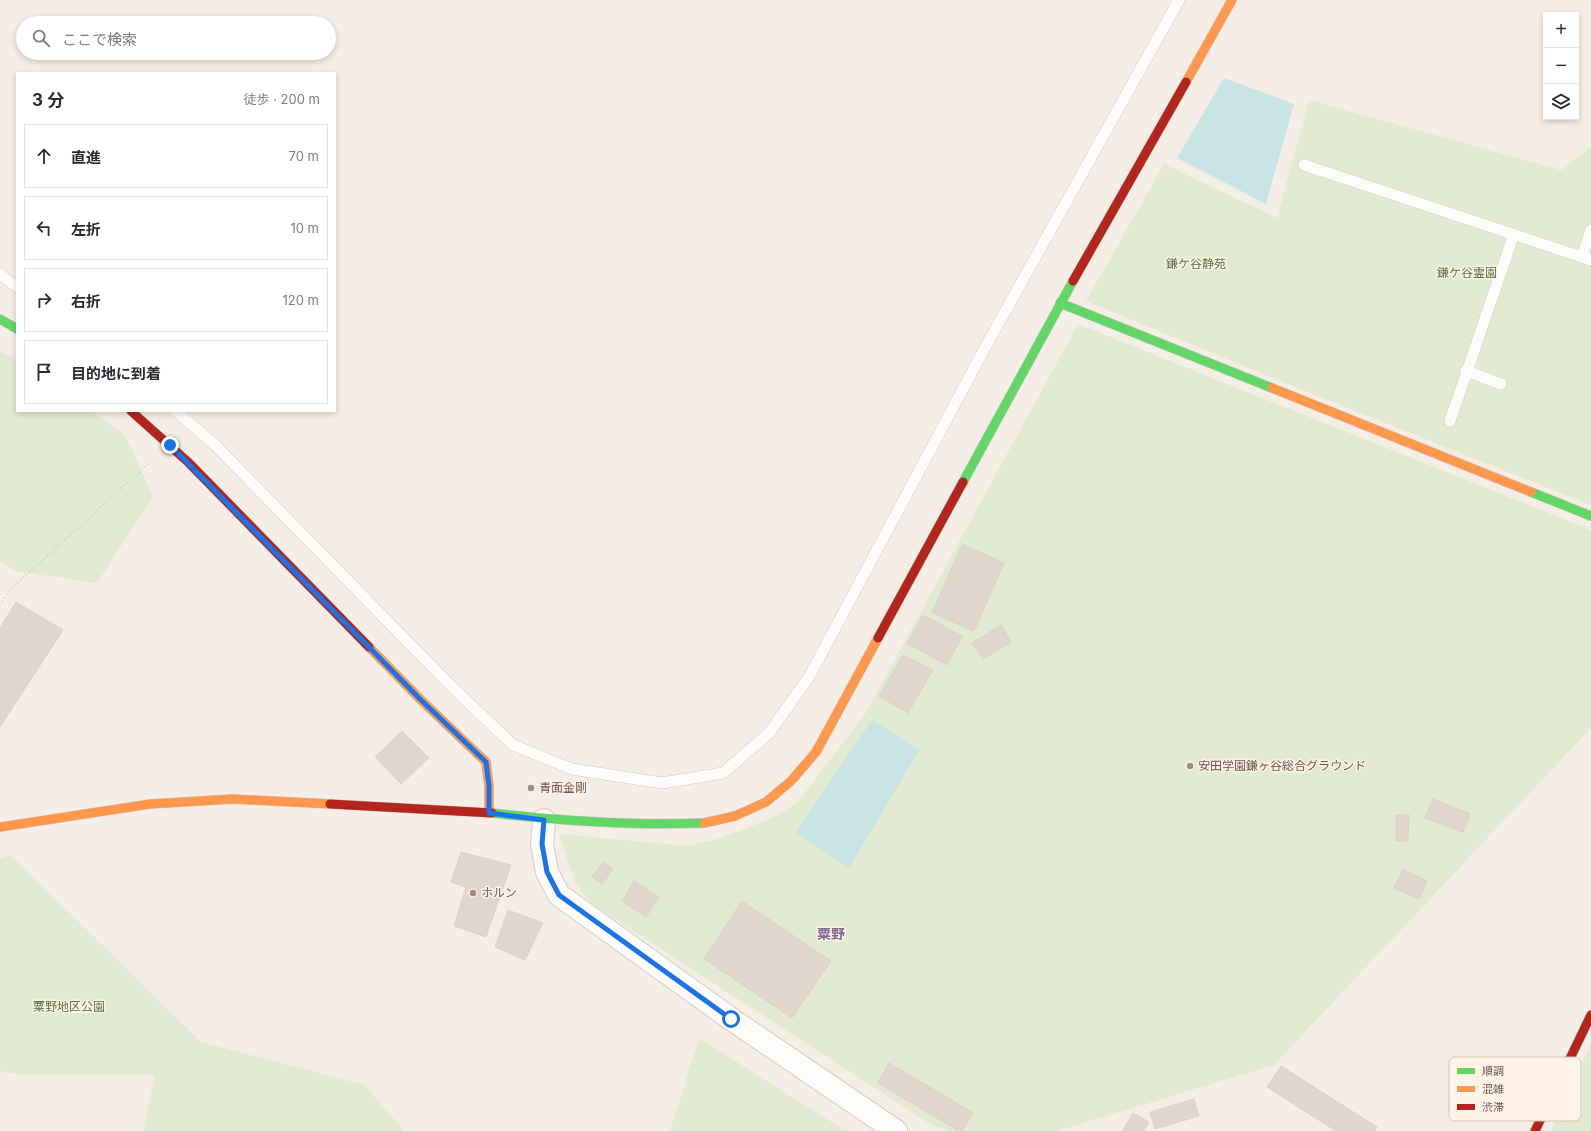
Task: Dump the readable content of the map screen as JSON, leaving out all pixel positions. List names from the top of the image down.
{
  "districts": ["粟野"],
  "parks": ["鎌ケ谷静苑", "鎌ケ谷霊園", "粟野地区公園"],
  "places": ["安田学園鎌ヶ谷総合グラウンド", "青面金剛", "ホルン"],
  "legend": ["順調", "混雑", "渋滞"],
  "page": {
    "map_buttons": ["+", "−"],
    "search": "ここで検索",
    "heading": ["3 分", "徒歩 · 200 m"],
    "list": [
      ["直進", "70 m"],
      ["左折", "10 m"],
      ["右折", "120 m"],
      "目的地に到着"
    ]
  }
}
